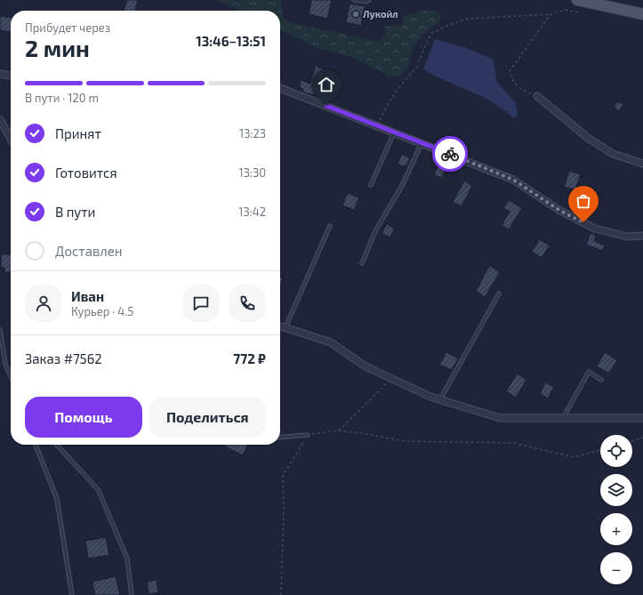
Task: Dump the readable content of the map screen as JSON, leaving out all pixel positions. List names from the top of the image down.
{
  "places": ["Лукойл"],
  "page": {
    "heading": ["2 мин", "Прибудет через", "13:46–13:51"],
    "panel": [
      "Иван",
      "Курьер · 4.5",
      "Заказ #7562",
      "772 ₽"
    ],
    "bar": "В пути · 120 m",
    "list": [
      ["Принят", "13:23"],
      ["Готовится", "13:30"],
      ["В пути", "13:42"],
      "Доставлен"
    ],
    "buttons": ["Помощь", "Поделиться"],
    "map_buttons": ["+", "−"]
  }
}
